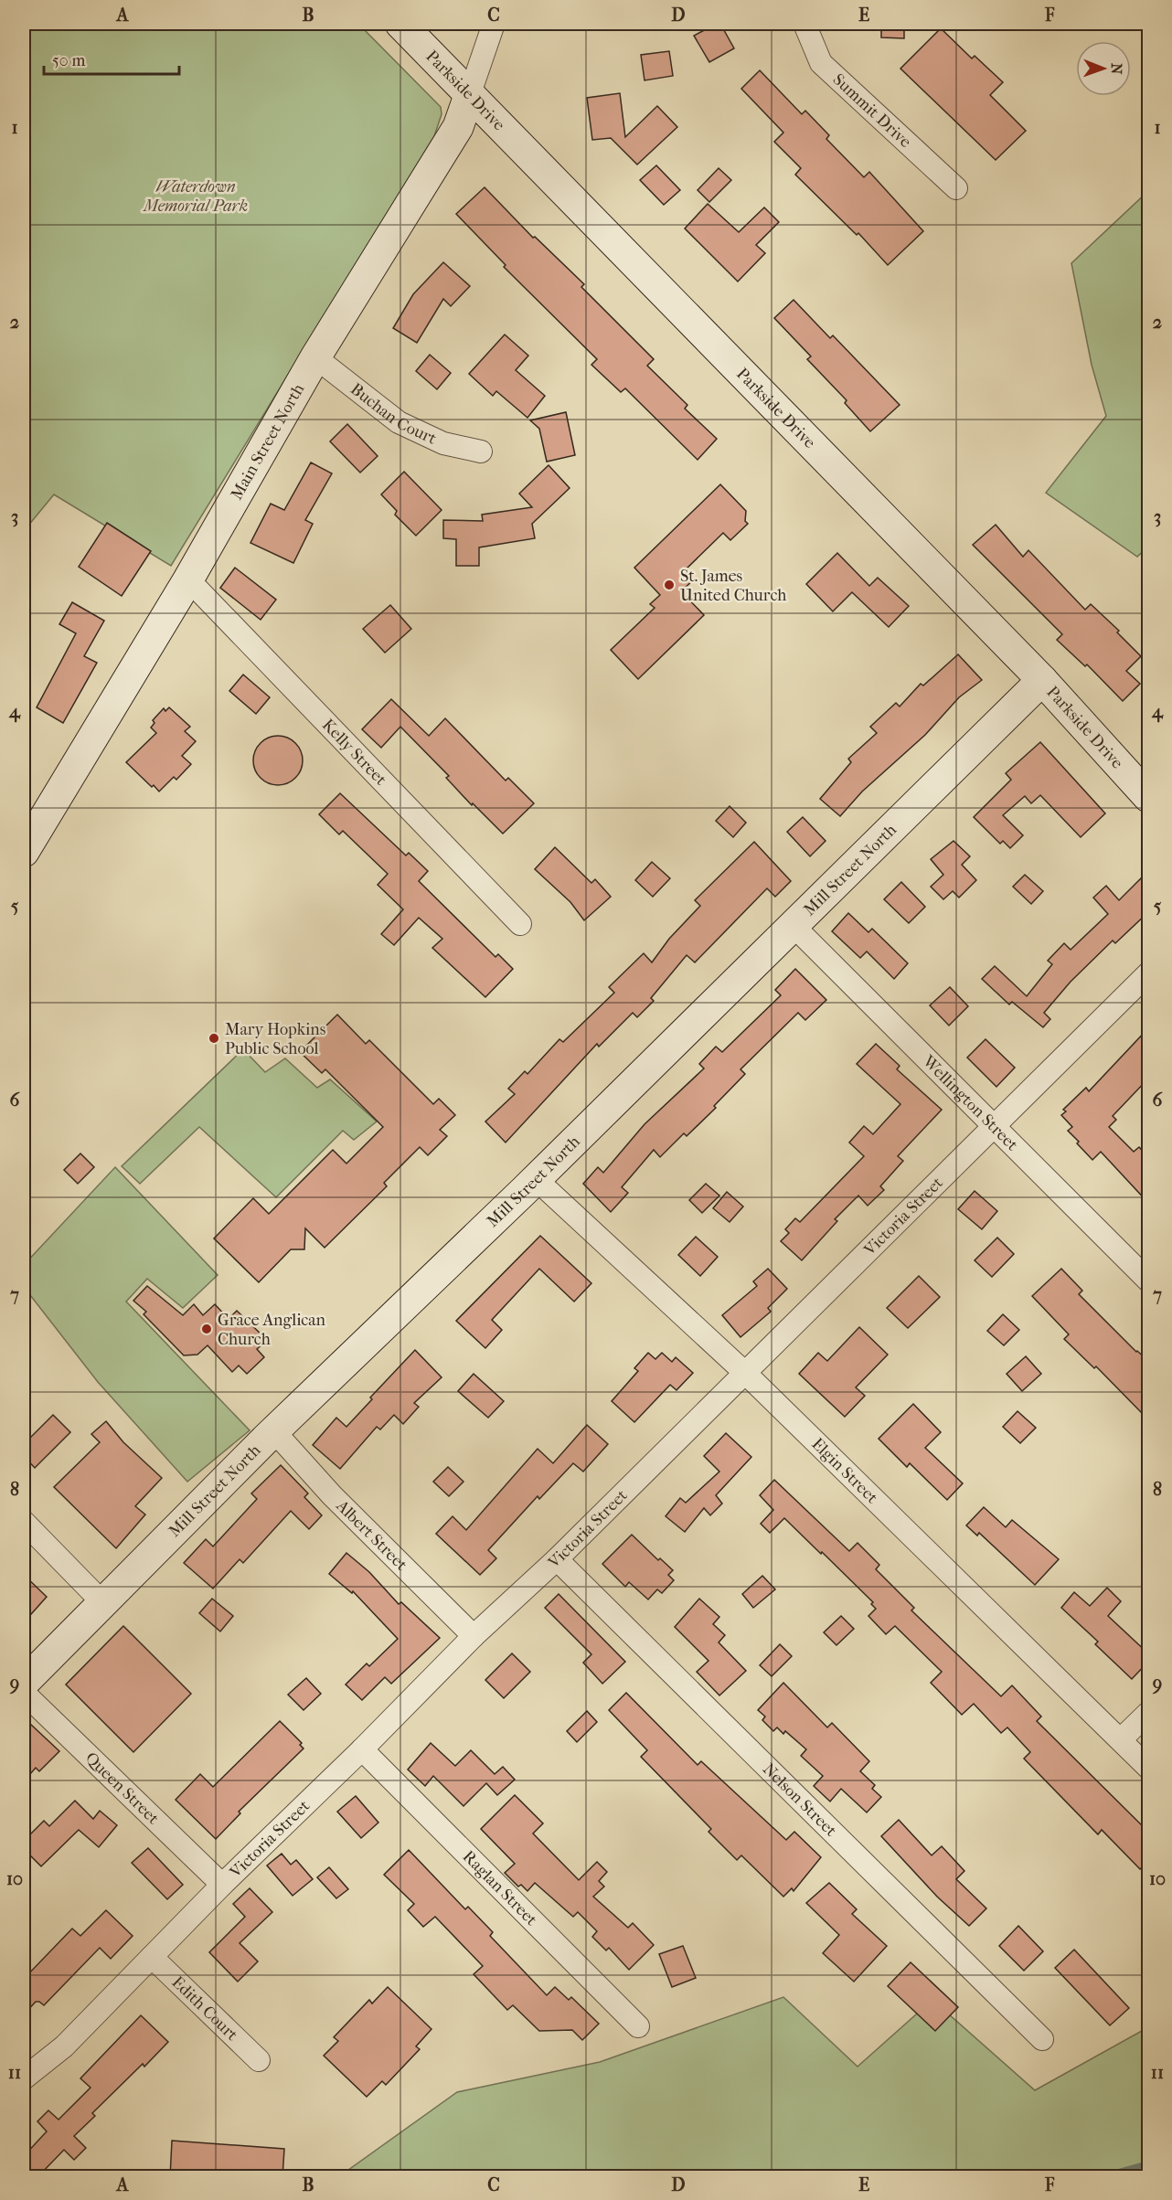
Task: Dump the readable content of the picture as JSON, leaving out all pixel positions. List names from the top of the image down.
{
  "streets": {
    "main road": ["Parkside Drive", "Main Street North", "Mill Street North"],
    "street": [
      "Summit Drive",
      "Buchan Court",
      "Kelly Street",
      "Wellington Street",
      "Victoria Street",
      "Elgin Street",
      "Albert Street",
      "Queen Street",
      "Nelson Street",
      "Raglan Street",
      "Edith Court"
    ]
  },
  "crossings": [
    ["Parkside Drive", "Main Street North"],
    ["Parkside Drive", "Mill Street North"],
    ["Buchan Court", "Main Street North"],
    ["Main Street North", "Kelly Street"],
    ["Mill Street North", "Wellington Street"],
    ["Mill Street North", "Elgin Street"],
    ["Mill Street North", "Albert Street"],
    ["Wellington Street", "Victoria Street"],
    ["Victoria Street", "Elgin Street"],
    ["Victoria Street", "Albert Street"],
    ["Victoria Street", "Queen Street"],
    ["Victoria Street", "Nelson Street"],
    ["Victoria Street", "Raglan Street"],
    ["Victoria Street", "Edith Court"]
  ],
  "parks": ["Waterdown Memorial Park"],
  "places": ["St. James United Church", "Mary Hopkins Public School", "Grace Anglican Church"],
  "scale_bar": "50 m",
  "north": "right",
  "grid": {
    "columns": [
      "A",
      "B",
      "C",
      "D",
      "E",
      "F"
    ],
    "rows": [
      "1",
      "2",
      "3",
      "4",
      "5",
      "6",
      "7",
      "8",
      "9",
      "10",
      "11"
    ]
  }
}
